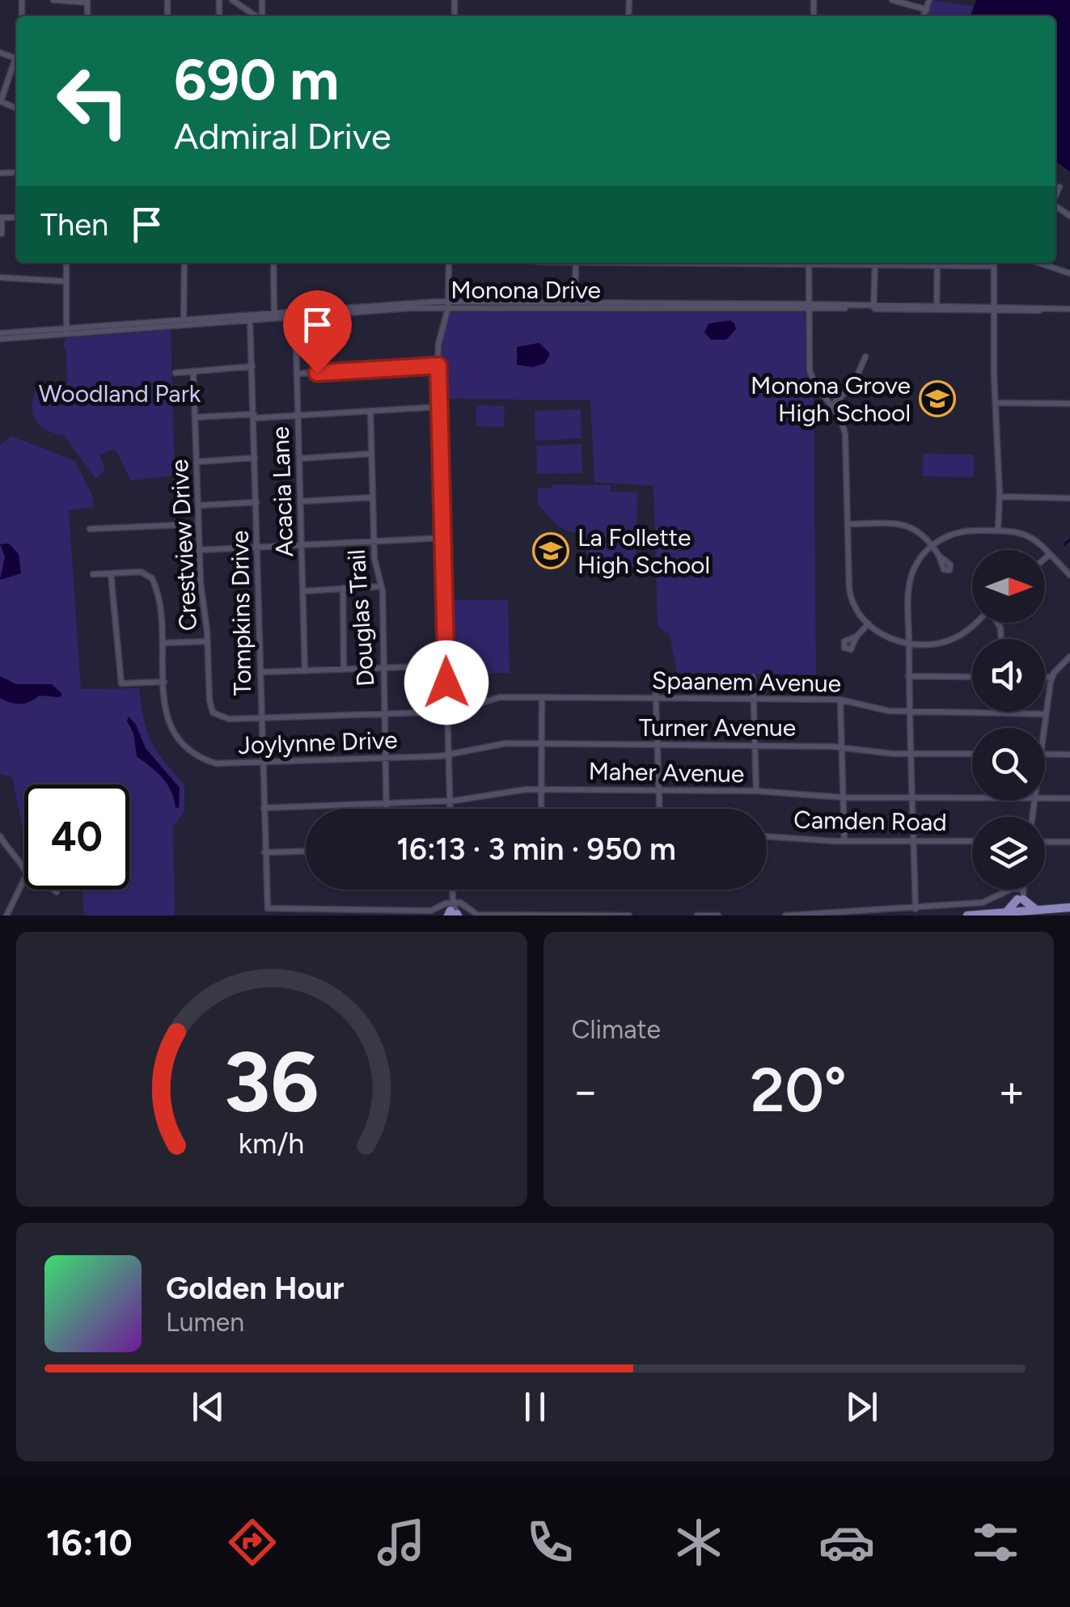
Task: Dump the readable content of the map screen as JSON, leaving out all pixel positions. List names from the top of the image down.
{
  "streets": {
    "street": [
      "Monona Drive",
      "Acacia Lane",
      "Crestview Drive",
      "Tompkins Drive",
      "Douglas Trail",
      "Spaanem Avenue",
      "Turner Avenue",
      "Joylynne Drive",
      "Maher Avenue",
      "Camden Road"
    ]
  },
  "crossings": [
    ["Monona Drive", "Acacia Lane"],
    ["Monona Drive", "Tompkins Drive"],
    ["Crestview Drive", "Spaanem Avenue"],
    ["Tompkins Drive", "Spaanem Avenue"],
    ["Tompkins Drive", "Joylynne Drive"],
    ["Tompkins Drive", "Maher Avenue"],
    ["Douglas Trail", "Spaanem Avenue"],
    ["Douglas Trail", "Joylynne Drive"],
    ["Douglas Trail", "Maher Avenue"],
    ["Turner Avenue", "Joylynne Drive"]
  ],
  "parks": ["Woodland Park"],
  "places": {
    "school or university": ["Monona Grove High School", "La Follette High School"]
  },
  "north": "right",
  "page": {
    "turn": ["690 m", "Admiral Drive"],
    "then": "Then",
    "limit": "40",
    "trip": "16:13 · 3 min · 950 m",
    "tile": "Climate",
    "heat": ["−", "20°", "+"],
    "song": ["Golden Hour", "Lumen"],
    "tabs": "16:10",
    "gauge": ["36", "km/h"]
  }
}
